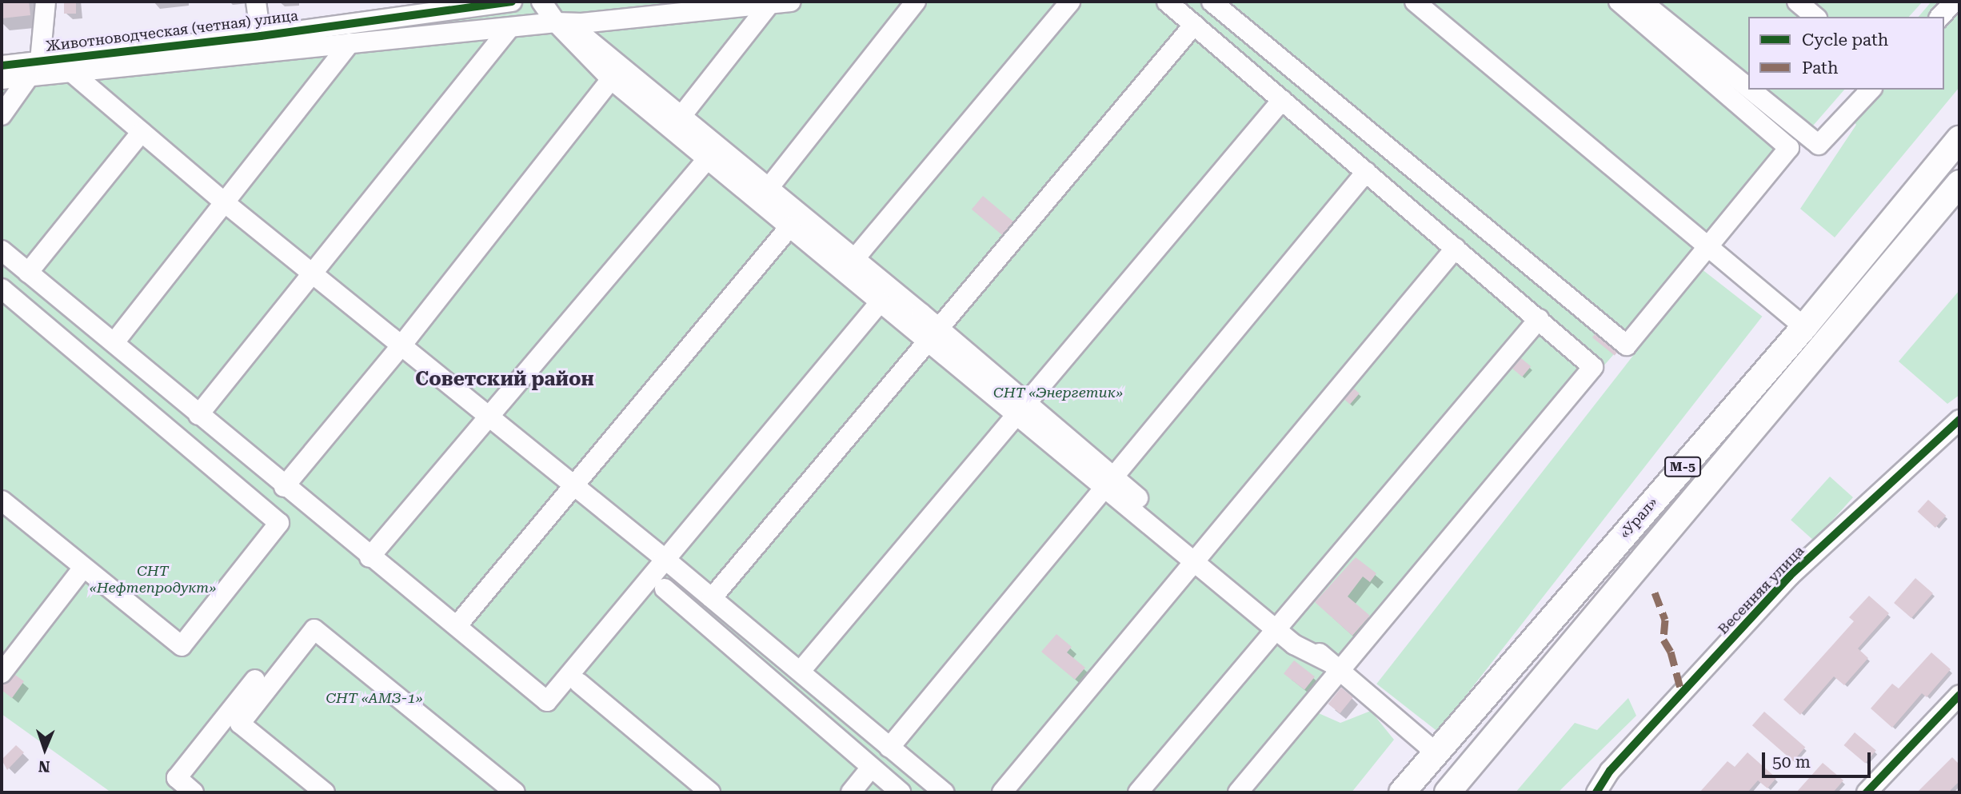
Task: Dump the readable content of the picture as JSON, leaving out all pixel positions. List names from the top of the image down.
{
  "streets": {
    "main road": ["М-5", "«Урал»"],
    "street": ["Животноводческая (четная) улица", "Весенняя улица"]
  },
  "districts": ["Советский район"],
  "parks": ["СНТ «Энергетик»", "СНТ «Нефтепродукт»", "СНТ «АМЗ-1»"],
  "legend": ["Cycle path", "Path"],
  "scale_bar": "50 m",
  "north": "bottom"
}
